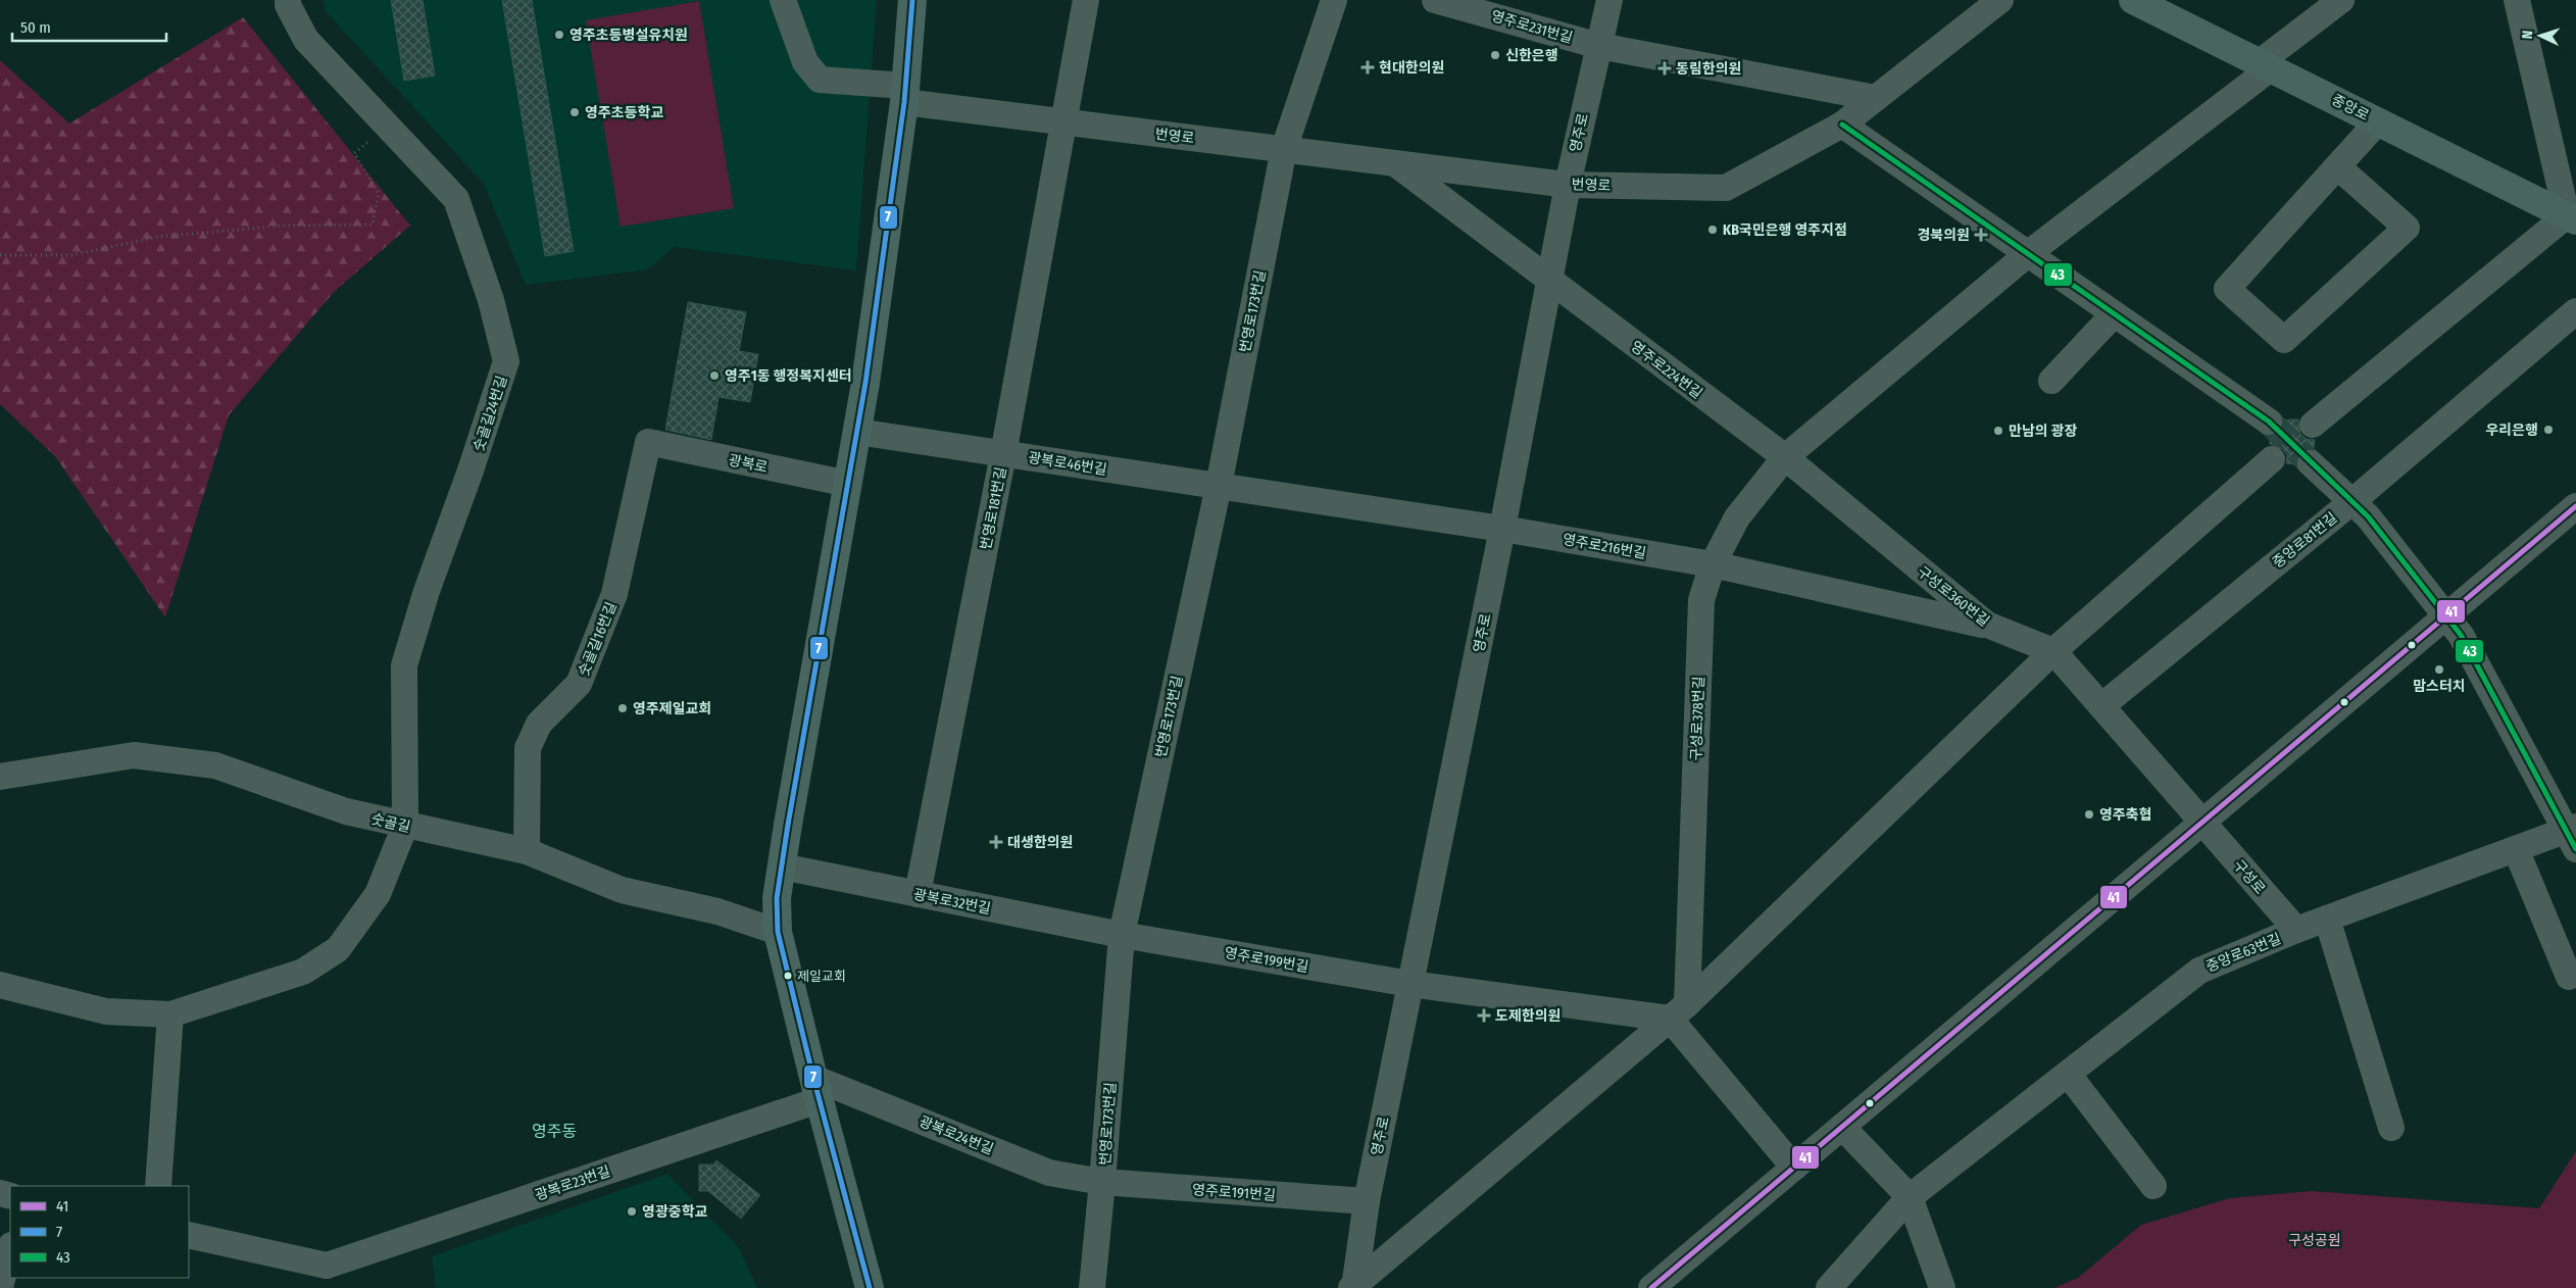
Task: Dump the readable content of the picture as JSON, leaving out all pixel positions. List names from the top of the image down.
{
  "streets": {
    "main road": ["중앙로"],
    "street": [
      "영주로231번길",
      "영주로",
      "번영로",
      "번영로173번길",
      "영주로224번길",
      "숫골길24번길",
      "광복로",
      "광복로46번길",
      "번영로181번길",
      "중앙로81번길",
      "영주로216번길",
      "구성로360번길",
      "숫골길16번길",
      "구성로378번길",
      "숫골길",
      "구성로",
      "광복로32번길",
      "중앙로63번길",
      "영주로199번길",
      "광복로24번길",
      "광복로23번길",
      "영주로191번길"
    ]
  },
  "crossings": [
    ["영주로231번길", "영주로"],
    ["중앙로", "구성로378번길"],
    ["영주로", "번영로"],
    ["영주로", "영주로224번길"],
    ["영주로", "영주로216번길"],
    ["영주로", "영주로199번길"],
    ["영주로", "영주로191번길"],
    ["번영로", "번영로173번길"],
    ["번영로", "번영로181번길"],
    ["번영로173번길", "광복로46번길"],
    ["번영로173번길", "영주로216번길"],
    ["번영로173번길", "광복로32번길"],
    ["번영로173번길", "영주로199번길"],
    ["번영로173번길", "광복로24번길"],
    ["번영로173번길", "영주로191번길"],
    ["영주로224번길", "구성로360번길"],
    ["영주로224번길", "구성로378번길"],
    ["숫골길24번길", "숫골길"],
    ["광복로", "숫골길16번길"],
    ["광복로46번길", "번영로181번길"],
    ["광복로46번길", "영주로216번길"],
    ["번영로181번길", "광복로32번길"],
    ["중앙로81번길", "구성로360번길"],
    ["영주로216번길", "구성로360번길"],
    ["영주로216번길", "구성로378번길"],
    ["구성로360번길", "구성로378번길"],
    ["구성로360번길", "구성로"],
    ["숫골길16번길", "숫골길"],
    ["구성로", "중앙로63번길"],
    ["광복로32번길", "영주로199번길"],
    ["광복로24번길", "광복로23번길"],
    ["광복로24번길", "영주로191번길"]
  ],
  "districts": ["영주동"],
  "parks": ["구성공원"],
  "places": {
    "other": [
      "영주초등병설유치원",
      "신한은행",
      "영주초등학교",
      "KB국민은행 영주지점",
      "영주1동 행정복지센터",
      "우리은행",
      "만남의 광장",
      "맘스터치",
      "영주제일교회",
      "영주축협",
      "제일교회",
      "영광중학교"
    ],
    "health": [
      "현대한의원",
      "동림한의원",
      "경북의원",
      "대생한의원",
      "도제한의원"
    ]
  },
  "lines": ["transit line 7", "transit line 43", "transit line 41"],
  "legend": ["41", "7", "43"],
  "scale_bar": "50 m",
  "north": "left"
}
